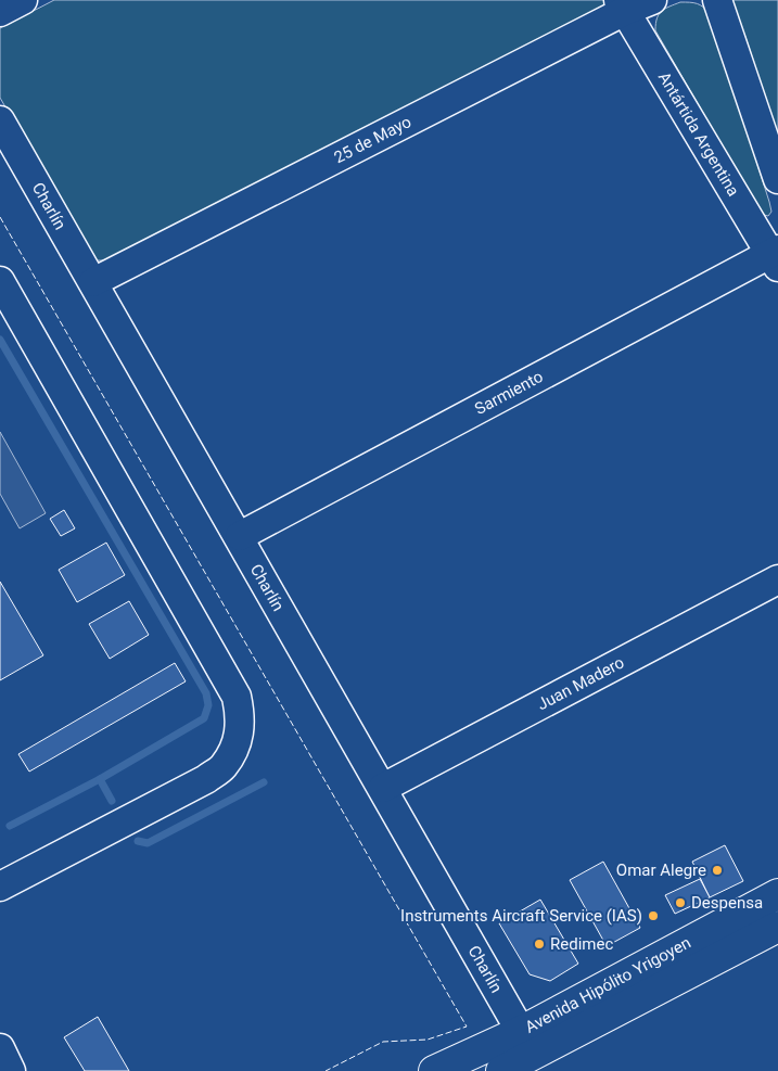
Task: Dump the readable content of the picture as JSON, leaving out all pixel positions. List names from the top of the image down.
{
  "streets": {
    "main road": ["Avenida Hipólito Yrigoyen"],
    "street": [
      "Antártida Argentina",
      "25 de Mayo",
      "Charlín",
      "Sarmiento",
      "Juan Madero"
    ]
  },
  "crossings": [
    ["Antártida Argentina", "25 de Mayo"],
    ["Antártida Argentina", "Sarmiento"],
    ["25 de Mayo", "Charlín"],
    ["Charlín", "Sarmiento"],
    ["Charlín", "Juan Madero"],
    ["Charlín", "Avenida Hipólito Yrigoyen"]
  ],
  "places": [
    "Omar Alegre",
    "Despensa",
    "Instruments Aircraft Service (IAS)",
    "Redimec"
  ]
}
